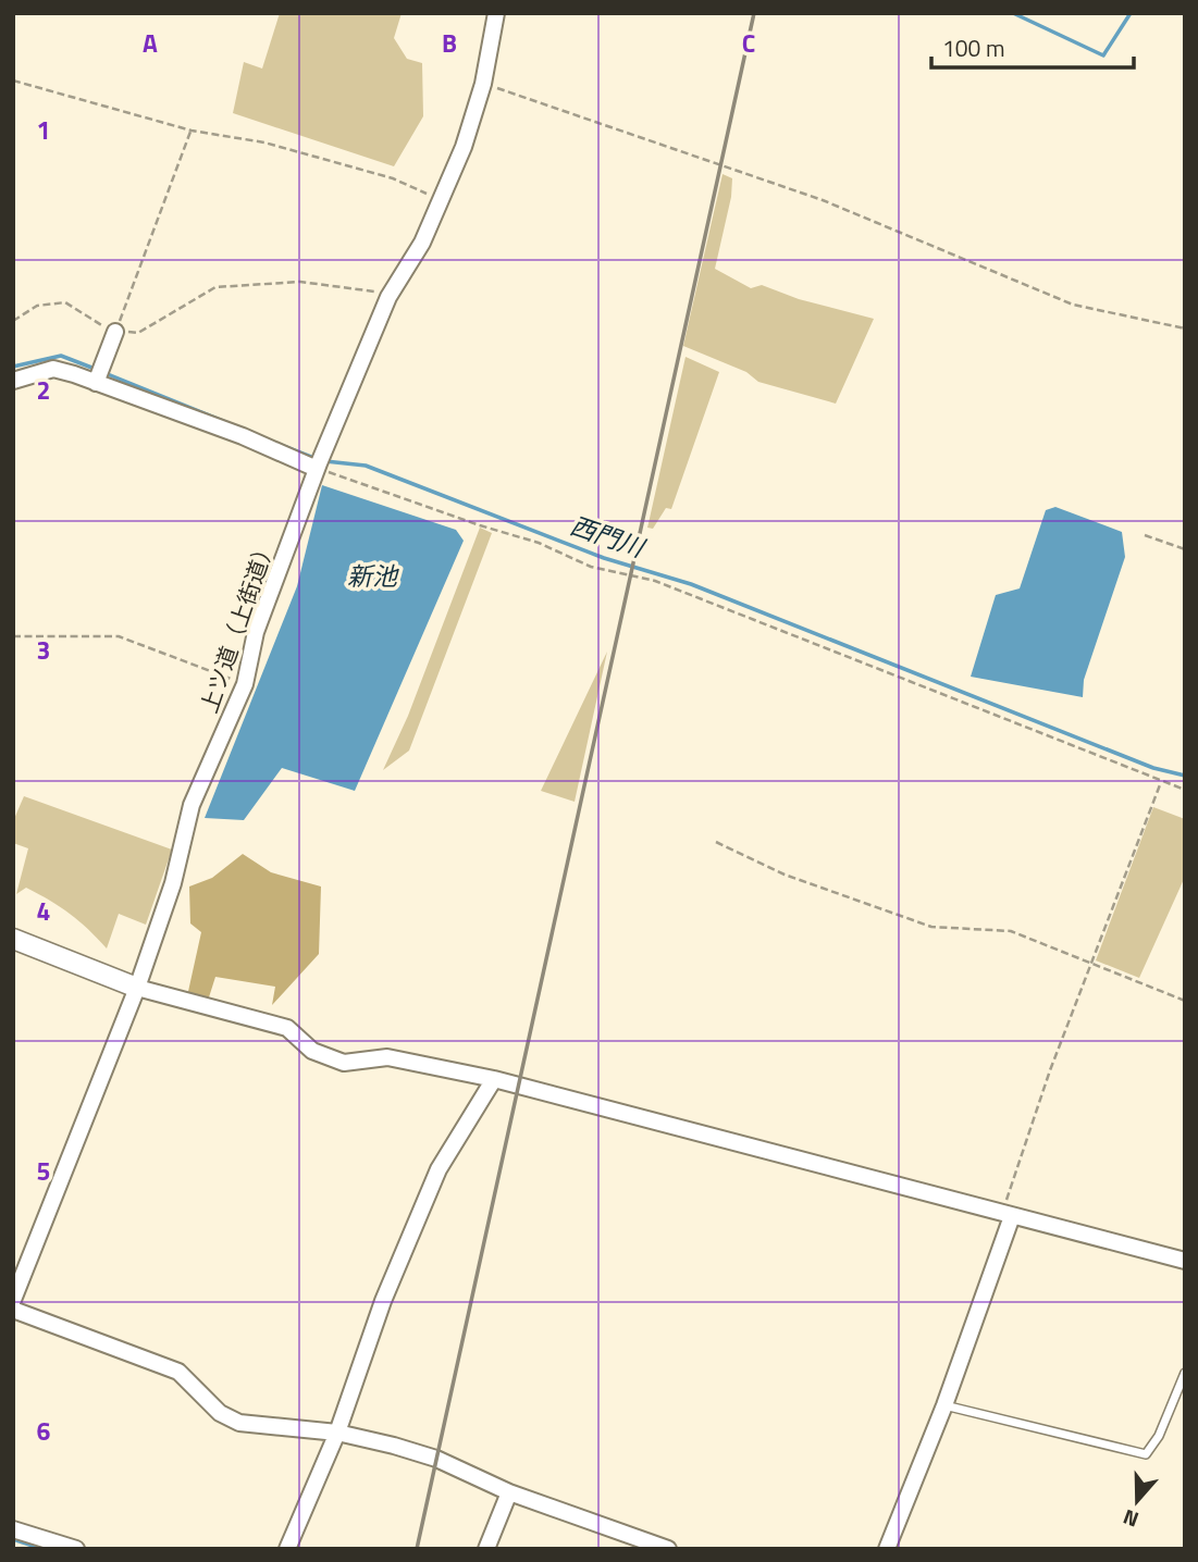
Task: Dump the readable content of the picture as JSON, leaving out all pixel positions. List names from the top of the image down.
{
  "streets": {
    "street": ["上ツ道（上街道）"]
  },
  "water": ["西門川", "新池"],
  "scale_bar": "100 m",
  "north": "bottom",
  "grid": {
    "columns": ["A", "B", "C"],
    "rows": [
      "1",
      "2",
      "3",
      "4",
      "5",
      "6"
    ]
  }
}
